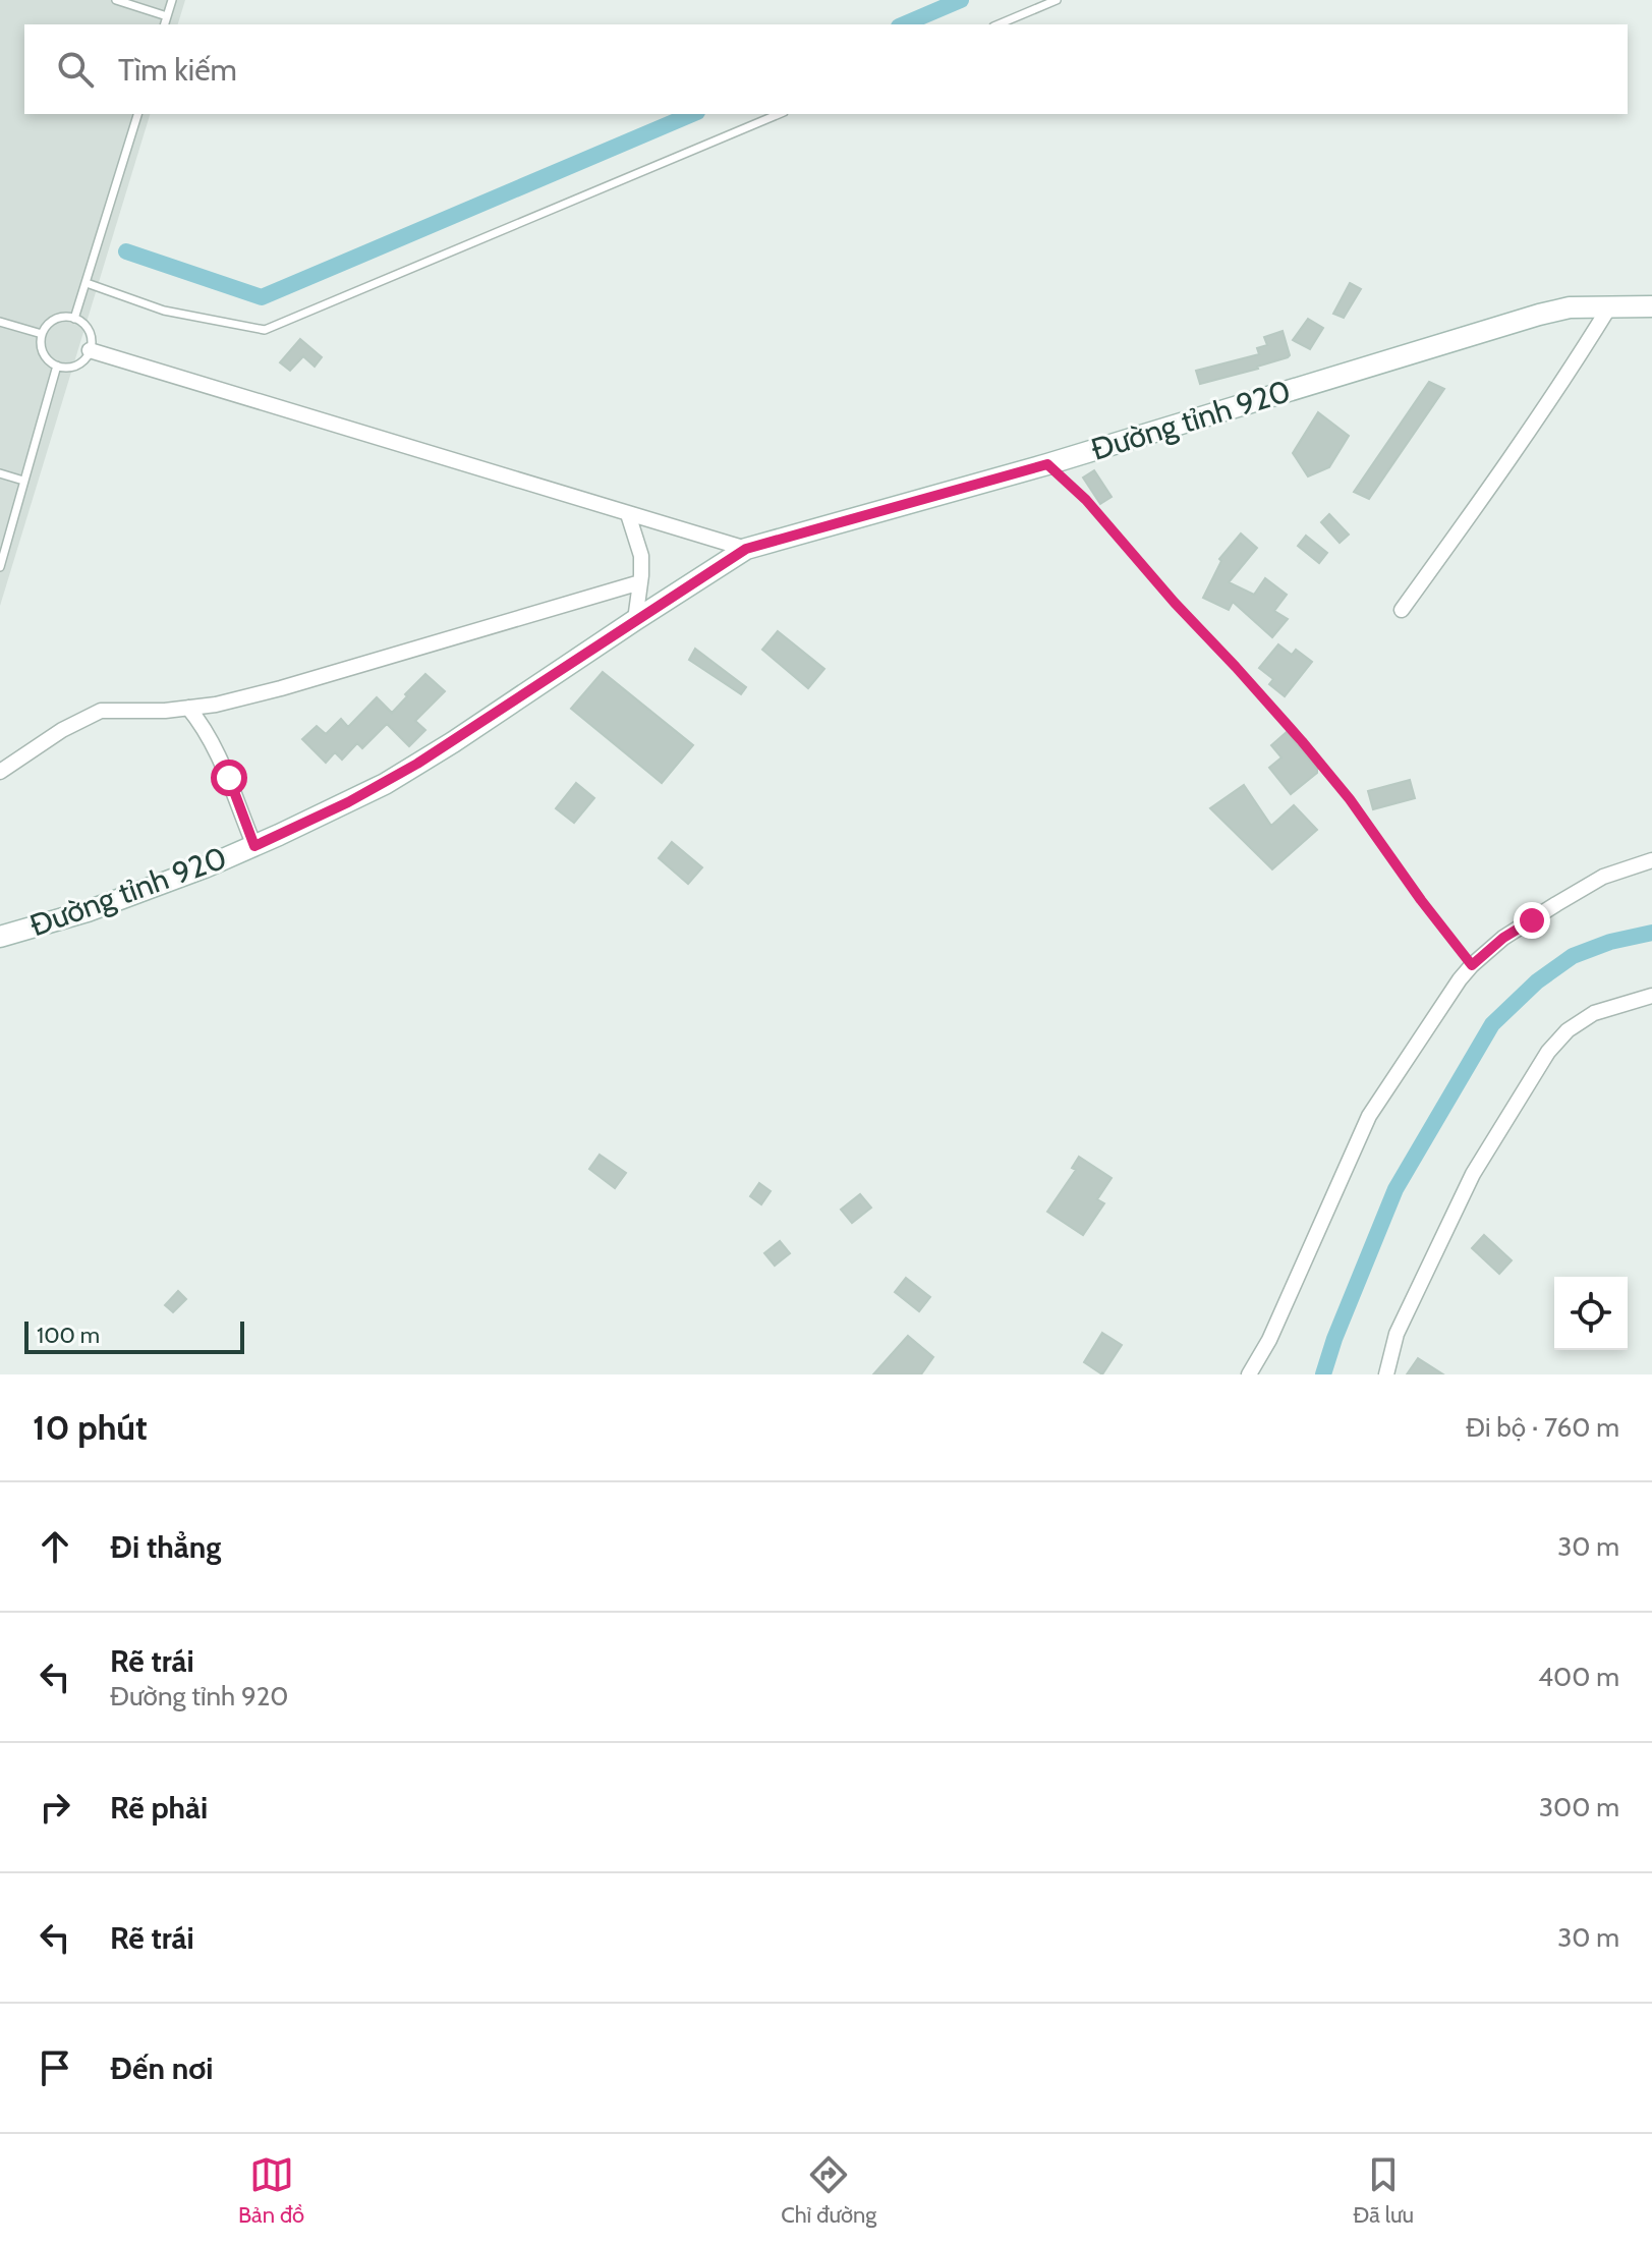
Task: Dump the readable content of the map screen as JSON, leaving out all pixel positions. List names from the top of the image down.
{
  "streets": {
    "main road": ["Đường tỉnh 920"]
  },
  "scale_bar": "100 m",
  "page": {
    "search": "Tìm kiếm",
    "scale": "100 m",
    "heading": ["10 phút", "Đi bộ · 760 m"],
    "list": [
      ["Đi thẳng", "30 m"],
      ["Rẽ trái", "Đường tỉnh 920", "400 m"],
      ["Rẽ phải", "300 m"],
      ["Rẽ trái", "30 m"],
      "Đến nơi"
    ],
    "nav": ["Bản đồ", "Chỉ đường", "Đã lưu"]
  }
}
